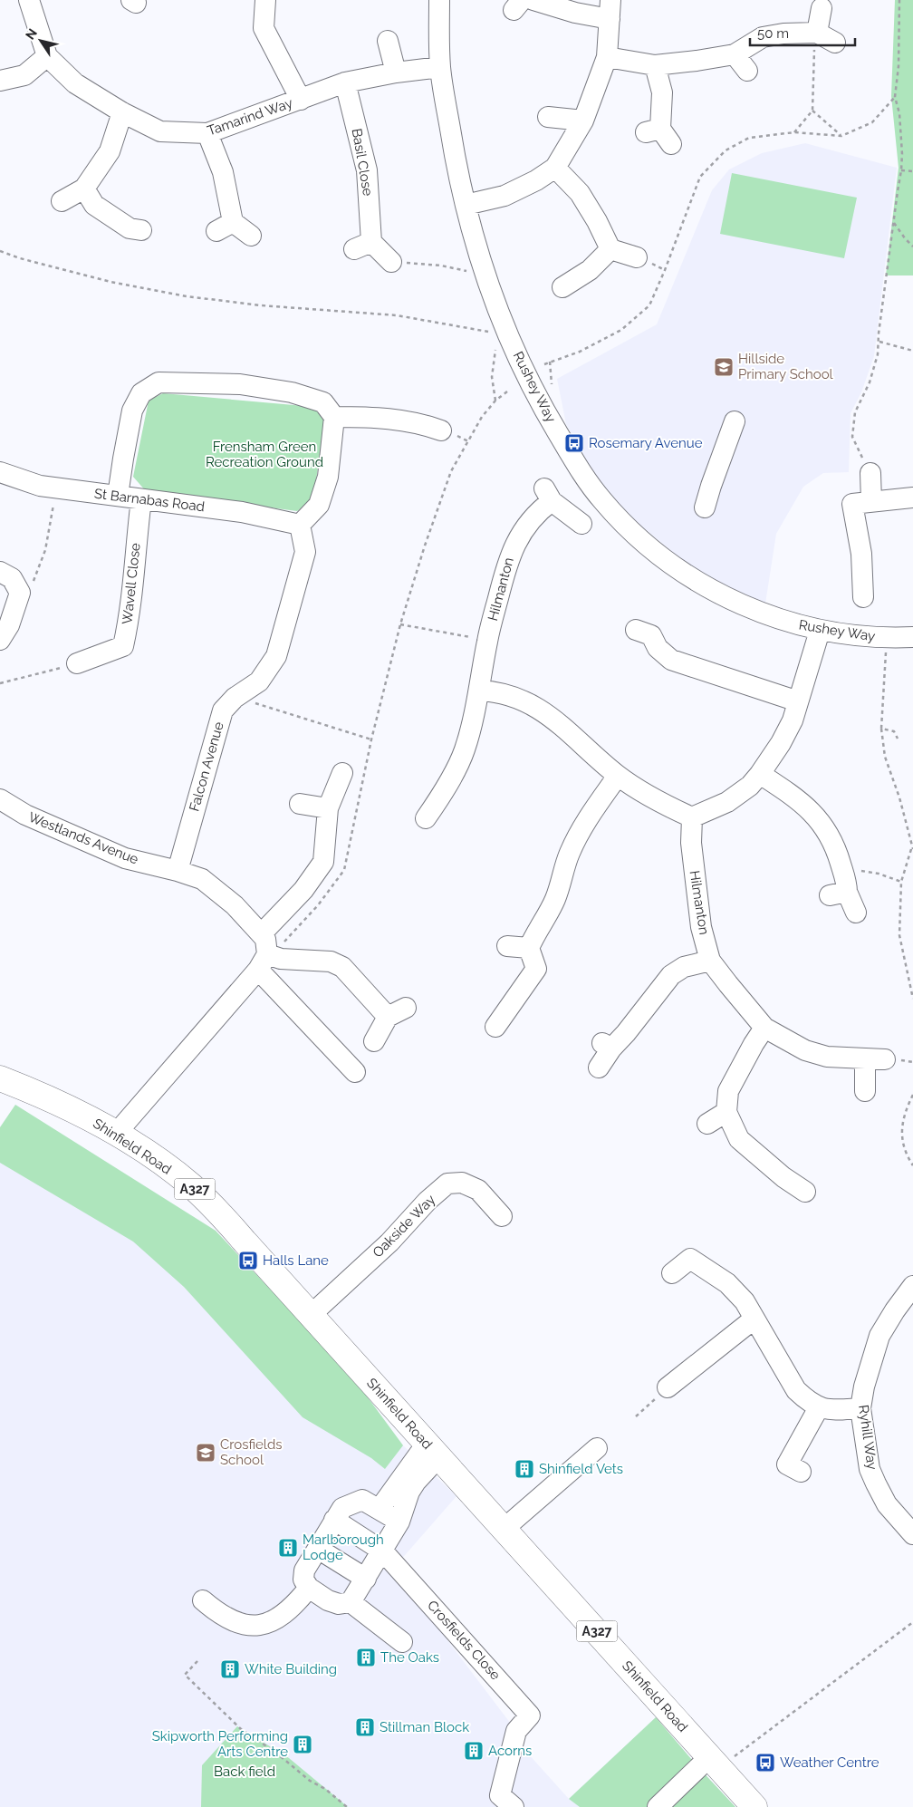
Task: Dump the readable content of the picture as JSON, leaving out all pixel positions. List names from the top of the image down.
{
  "streets": {
    "main road": ["Shinfield Road", "A327"],
    "street": [
      "Tamarind Way",
      "Basil Close",
      "Rushey Way",
      "St Barnabas Road",
      "Wavell Close",
      "Hilmanton",
      "Falcon Avenue",
      "Westlands Avenue",
      "Oakside Way",
      "Ryhill Way",
      "Crosfields Close"
    ]
  },
  "crossings": [
    ["Tamarind Way", "Basil Close"],
    ["Tamarind Way", "Rushey Way"],
    ["St Barnabas Road", "Wavell Close"],
    ["St Barnabas Road", "Falcon Avenue"],
    ["Falcon Avenue", "Westlands Avenue"],
    ["Shinfield Road", "Oakside Way"]
  ],
  "parks": ["Frensham Green Recreation Ground", "Back field"],
  "places": {
    "school or university": ["Hillside Primary School", "Crosfields School"],
    "bus stop": ["Rosemary Avenue", "Halls Lane", "Weather Centre"],
    "building": [
      "Shinfield Vets",
      "Marlborough Lodge",
      "The Oaks",
      "White Building",
      "Stillman Block",
      "Skipworth Performing Arts Centre",
      "Acorns"
    ]
  },
  "scale_bar": "50 m",
  "north": "top left"
}
